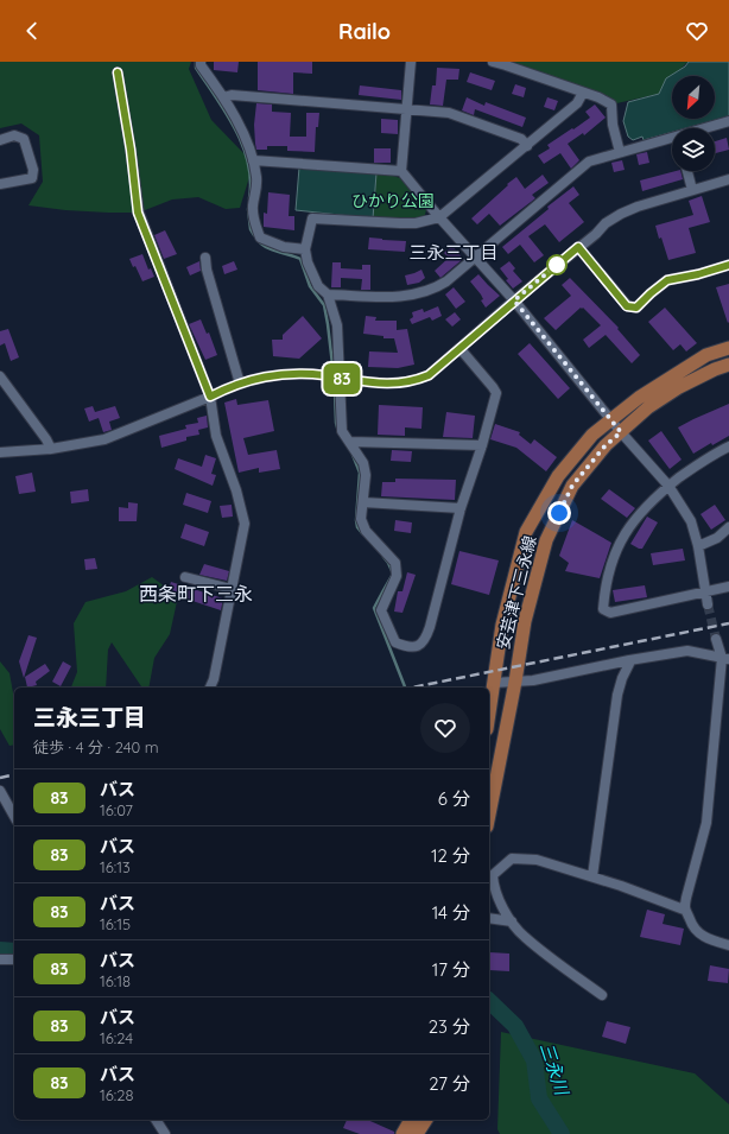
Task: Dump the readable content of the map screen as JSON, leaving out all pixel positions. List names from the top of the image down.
{
  "streets": {
    "main road": ["安芸津下三永線"]
  },
  "districts": ["三永三丁目", "西条町下三永"],
  "water": ["三永川"],
  "parks": ["ひかり公園"],
  "lines": ["bus line 83"],
  "north": "bottom left",
  "page": {
    "header": "Railo",
    "on_map": "83",
    "heading": ["三永三丁目", "徒歩 · 4 分 · 240 m"],
    "list": [
      {
        "mark": "83",
        "name": "バス",
        "note": "16:07",
        "value": "6 分"
      },
      {
        "mark": "83",
        "name": "バス",
        "note": "16:13",
        "value": "12 分"
      },
      {
        "mark": "83",
        "name": "バス",
        "note": "16:15",
        "value": "14 分"
      },
      {
        "mark": "83",
        "name": "バス",
        "note": "16:18",
        "value": "17 分"
      },
      {
        "mark": "83",
        "name": "バス",
        "note": "16:24",
        "value": "23 分"
      },
      {
        "mark": "83",
        "name": "バス",
        "note": "16:28",
        "value": "27 分"
      }
    ]
  }
}
